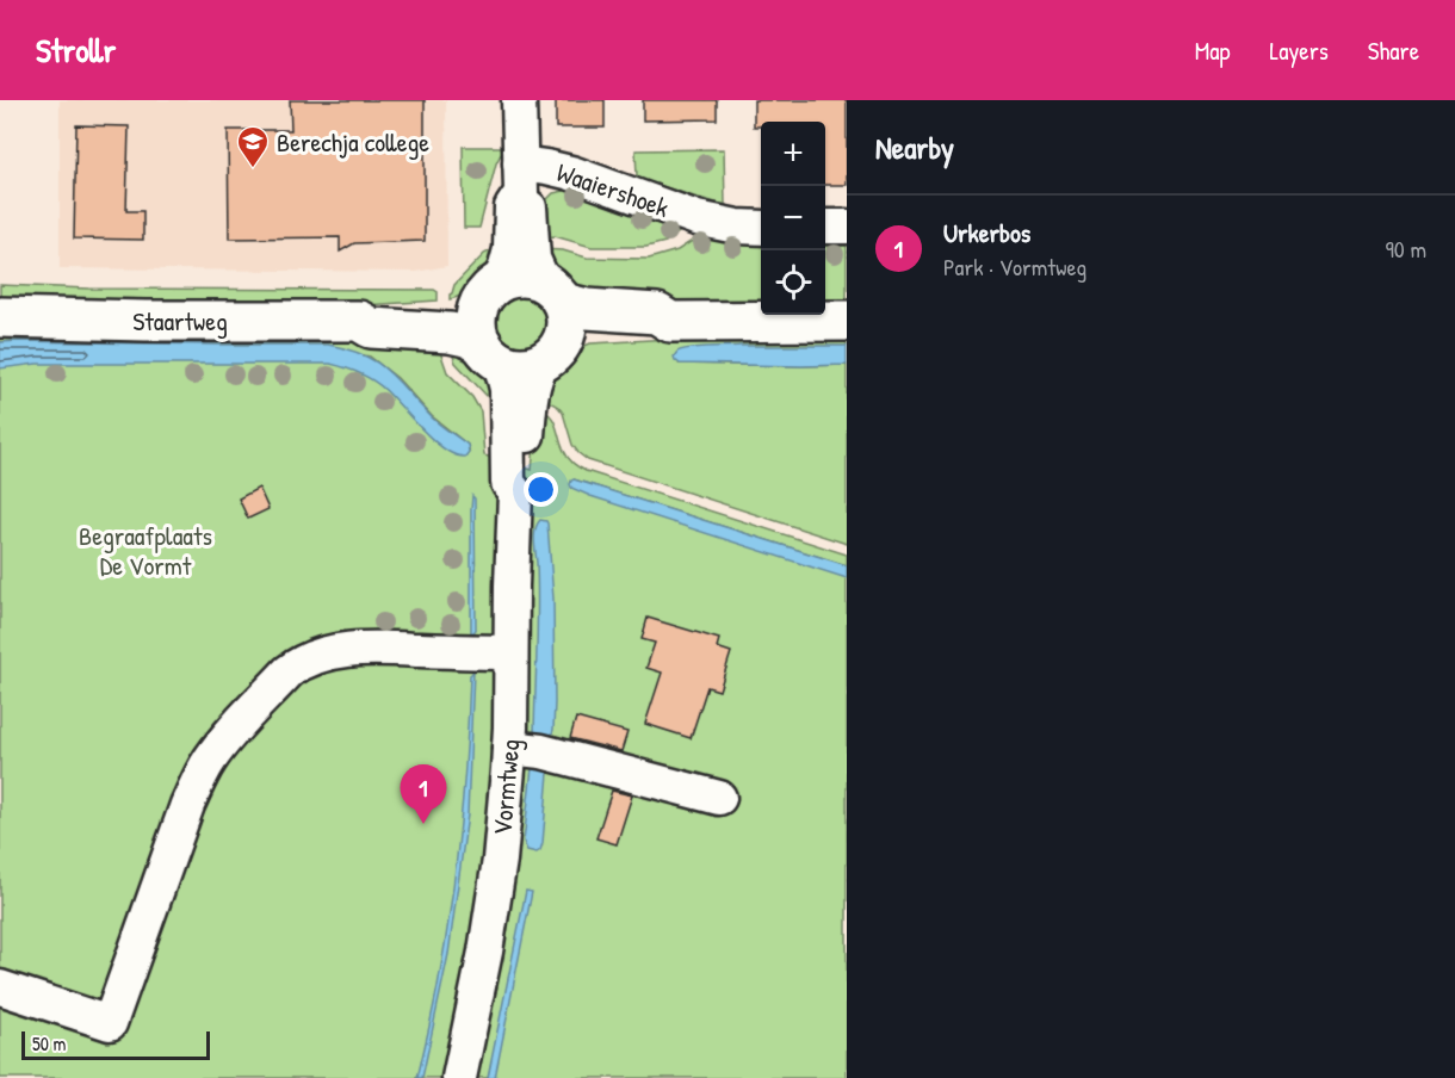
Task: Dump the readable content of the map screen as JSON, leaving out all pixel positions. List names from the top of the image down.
{
  "streets": {
    "main road": ["Staartweg"],
    "street": ["Waaiershoek", "Vormtweg"]
  },
  "crossings": [
    ["Staartweg", "Vormtweg"]
  ],
  "parks": ["Begraafplaats De Vormt"],
  "places": {
    "school or university": ["Berechja college"]
  },
  "scale_bar": "50 m",
  "page": {
    "header": "Strollr",
    "nav": ["Map", "Layers", "Share"],
    "heading": "Nearby",
    "map_buttons": ["+", "−"],
    "list": [
      {
        "mark": "1",
        "name": "Urkerbos",
        "note": "Park · Vormtweg",
        "value": "90 m"
      }
    ],
    "pins": "1",
    "scale": "50 m"
  }
}
